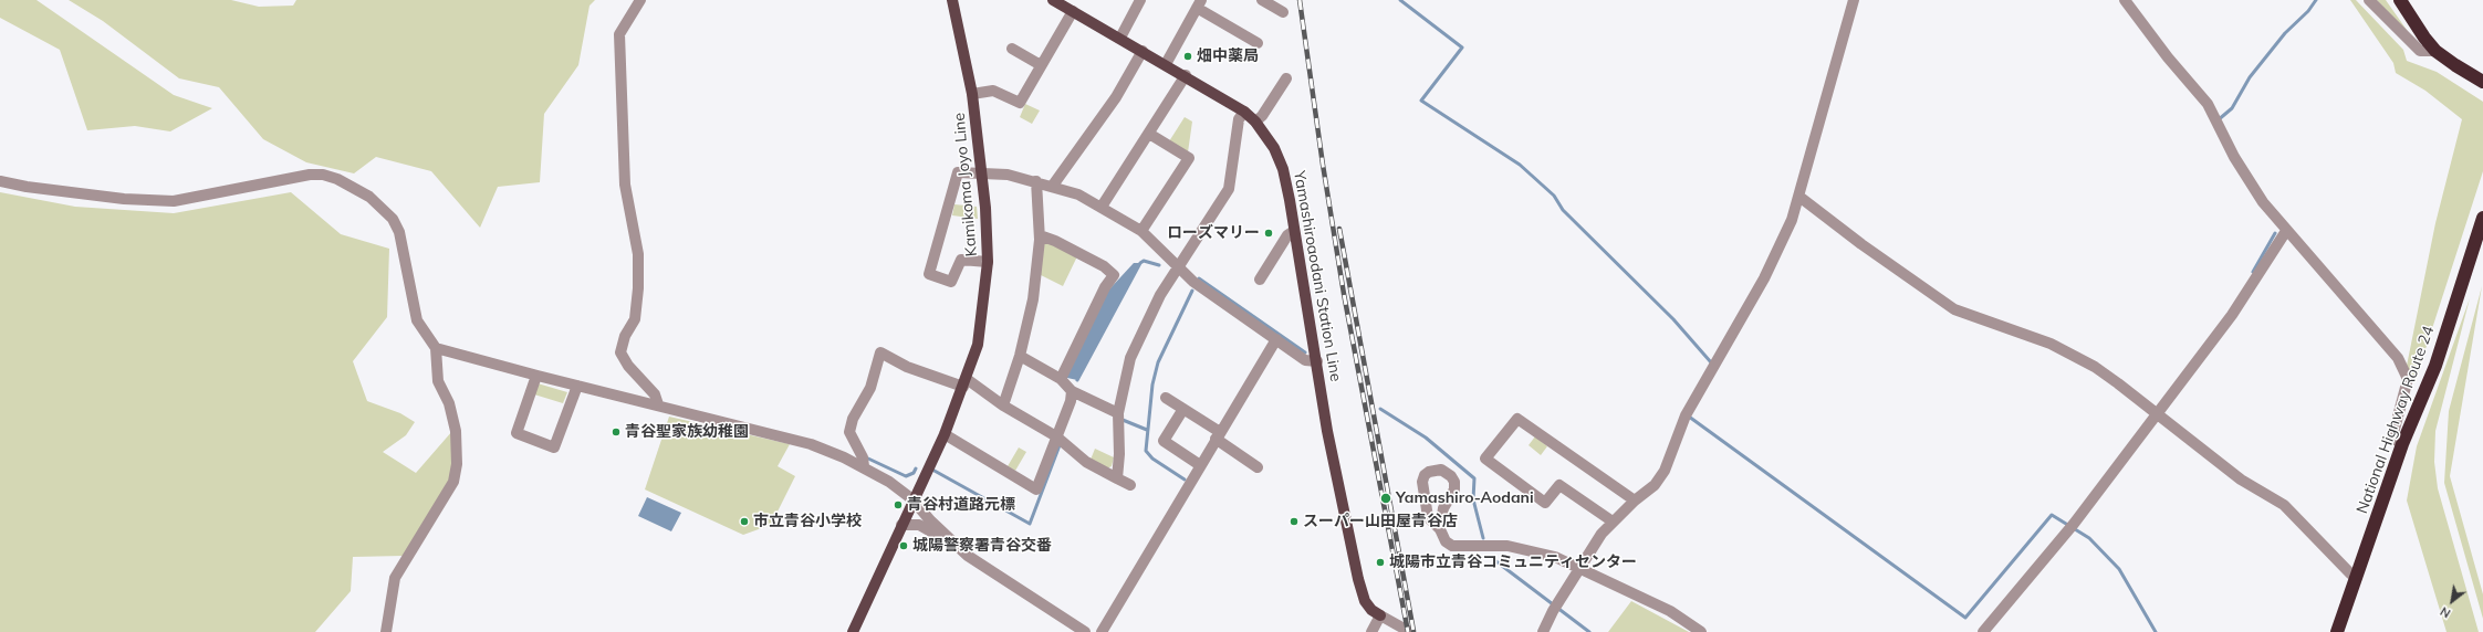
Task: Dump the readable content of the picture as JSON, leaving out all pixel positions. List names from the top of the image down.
{
  "streets": {
    "highway": ["National Highway Route 24"],
    "main road": ["Kamikoma Joyo Line", "Yamashiroaodani Station Line"]
  },
  "places": [
    "畑中薬局",
    "ローズマリー",
    "青谷聖家族幼稚園",
    "Yamashiro-Aodani",
    "青谷村道路元標",
    "市立青谷小学校",
    "スーパー山田屋青谷店",
    "城陽警察署青谷交番",
    "城陽市立青谷コミュニティセンター"
  ],
  "north": "bottom left"
}
